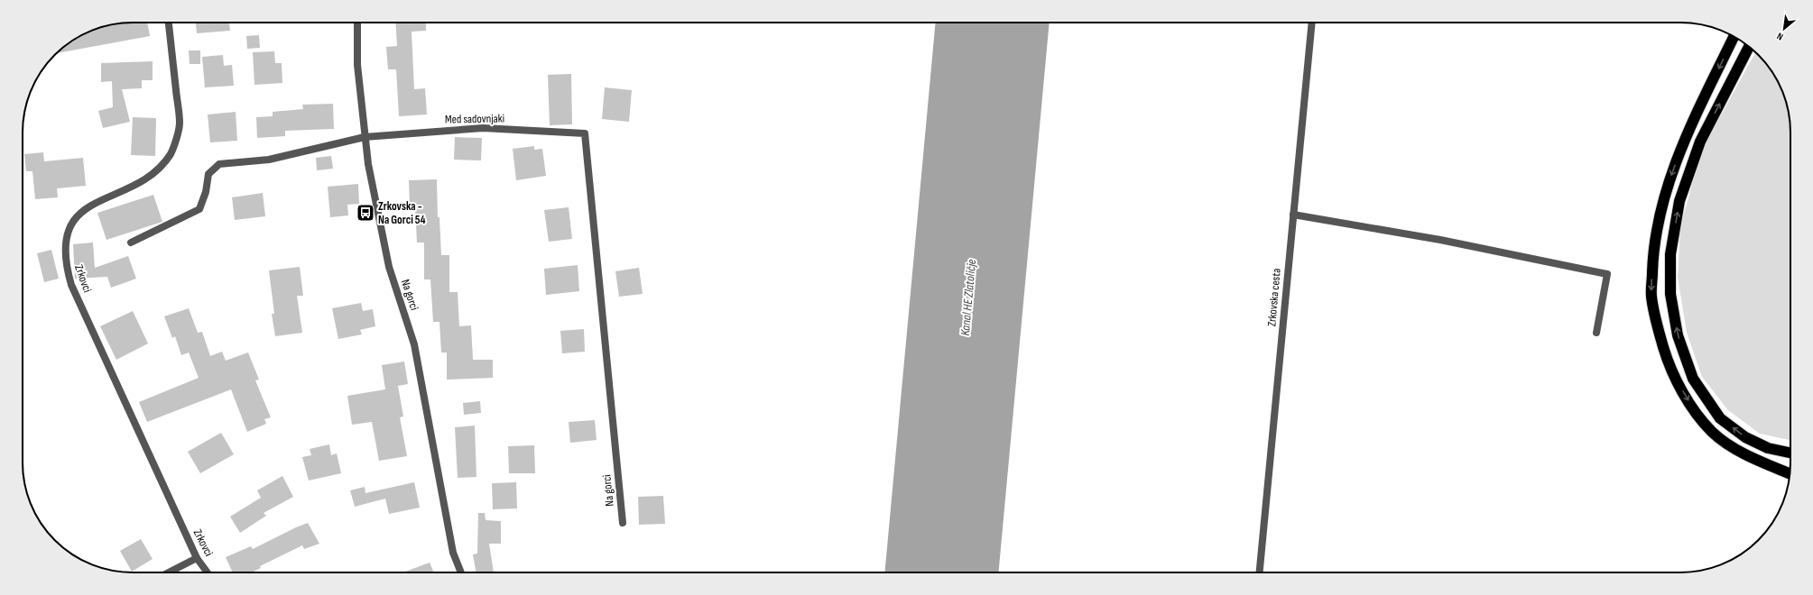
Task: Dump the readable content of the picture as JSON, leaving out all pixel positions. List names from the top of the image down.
{
  "streets": {
    "street": [
      "Med sadovnjaki",
      "Zrkovci",
      "Na gorci",
      "Zrkovska cesta"
    ]
  },
  "crossings": [
    ["Med sadovnjaki", "Na gorci"]
  ],
  "water": ["Kanal HE Zlatoličje"],
  "places": {
    "bus stop": ["Zrkovska - Na Gorci 54"]
  },
  "north": "bottom left"
}
